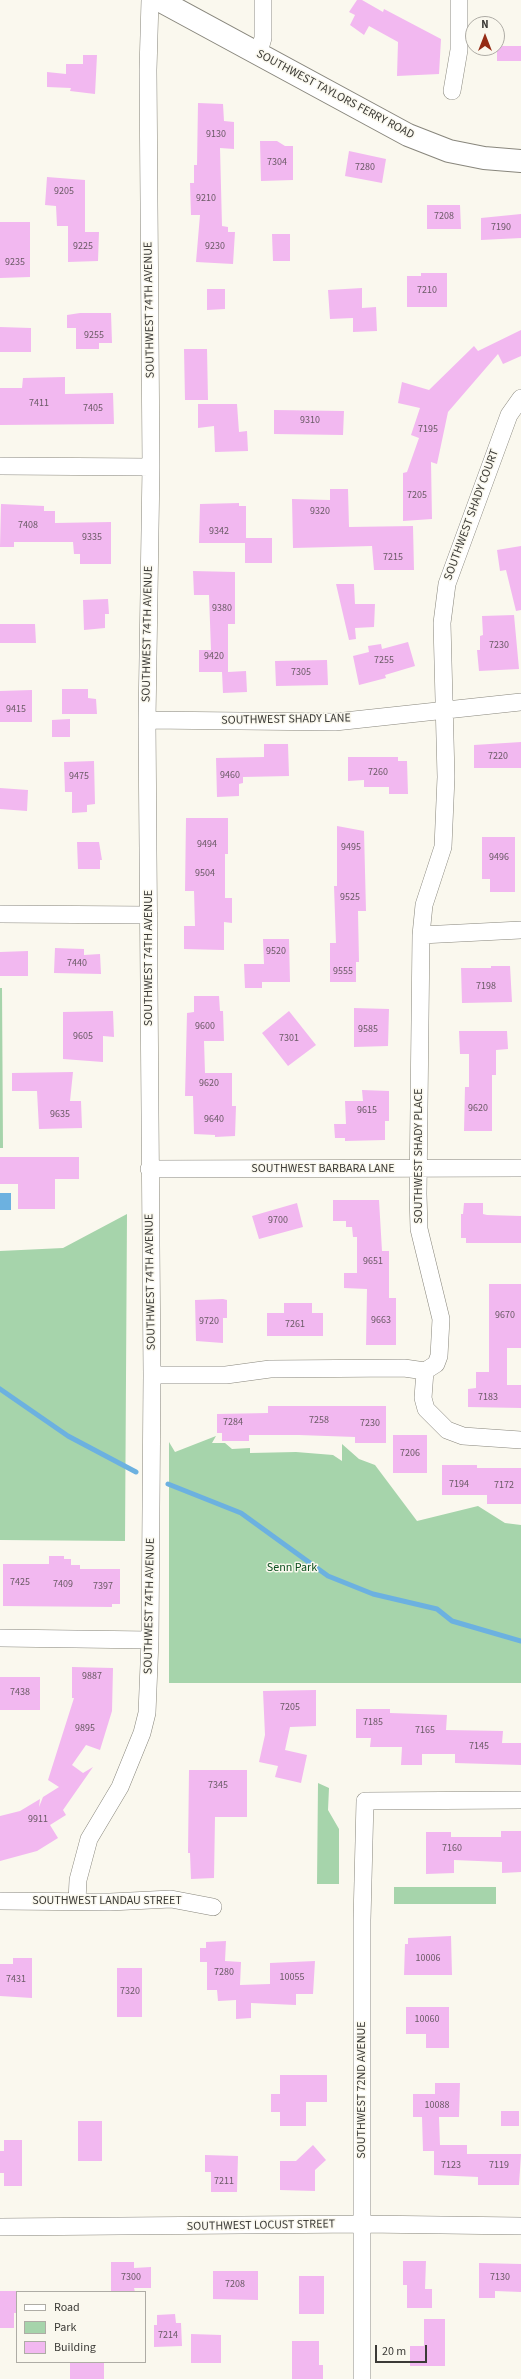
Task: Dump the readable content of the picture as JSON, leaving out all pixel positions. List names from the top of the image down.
{
  "streets": {
    "street": [
      "SOUTHWEST TAYLORS FERRY ROAD",
      "SOUTHWEST 74TH AVENUE",
      "SOUTHWEST SHADY COURT",
      "SOUTHWEST SHADY LANE",
      "SOUTHWEST SHADY PLACE",
      "SOUTHWEST BARBARA LANE",
      "SOUTHWEST LANDAU STREET",
      "SOUTHWEST 72ND AVENUE",
      "SOUTHWEST LOCUST STREET"
    ]
  },
  "crossings": [
    ["SOUTHWEST 74TH AVENUE", "SOUTHWEST SHADY LANE"],
    ["SOUTHWEST 74TH AVENUE", "SOUTHWEST BARBARA LANE"],
    ["SOUTHWEST 74TH AVENUE", "SOUTHWEST LANDAU STREET"],
    ["SOUTHWEST SHADY COURT", "SOUTHWEST SHADY LANE"],
    ["SOUTHWEST SHADY COURT", "SOUTHWEST SHADY PLACE"],
    ["SOUTHWEST SHADY LANE", "SOUTHWEST SHADY PLACE"],
    ["SOUTHWEST SHADY PLACE", "SOUTHWEST BARBARA LANE"],
    ["SOUTHWEST 72ND AVENUE", "SOUTHWEST LOCUST STREET"]
  ],
  "parks": ["Senn Park"],
  "house_numbers": [
    "9130",
    "7304",
    "7280",
    "9205",
    "9210",
    "7208",
    "7190",
    "9225",
    "9230",
    "9235",
    "7210",
    "9255",
    "7411",
    "7405",
    "9310",
    "7195",
    "7205",
    "9320",
    "7408",
    "9342",
    "9335",
    "7215",
    "9380",
    "7230",
    "9420",
    "7255",
    "7305",
    "9415",
    "7220",
    "7260",
    "9460",
    "9475",
    "9494",
    "9495",
    "9496",
    "9504",
    "9525",
    "9520",
    "7440",
    "9555",
    "7198",
    "9600",
    "9585",
    "9605",
    "7301",
    "9620",
    "9620",
    "9615",
    "9635",
    "9640",
    "9700",
    "9651",
    "9670",
    "9663",
    "9720",
    "7261",
    "7183",
    "7258",
    "7284",
    "7230",
    "7206",
    "7194",
    "7172",
    "7425",
    "7409",
    "7397",
    "9887",
    "7438",
    "7205",
    "7185",
    "9895",
    "7165",
    "7145",
    "7345",
    "9911",
    "7160",
    "10006",
    "7280",
    "10055",
    "7431",
    "7320",
    "10060",
    "10088",
    "7123",
    "7119",
    "7211",
    "7300",
    "7130",
    "7208",
    "7214"
  ],
  "legend": ["Road", "Park", "Building"],
  "scale_bar": "20 m",
  "north": "top"
}
